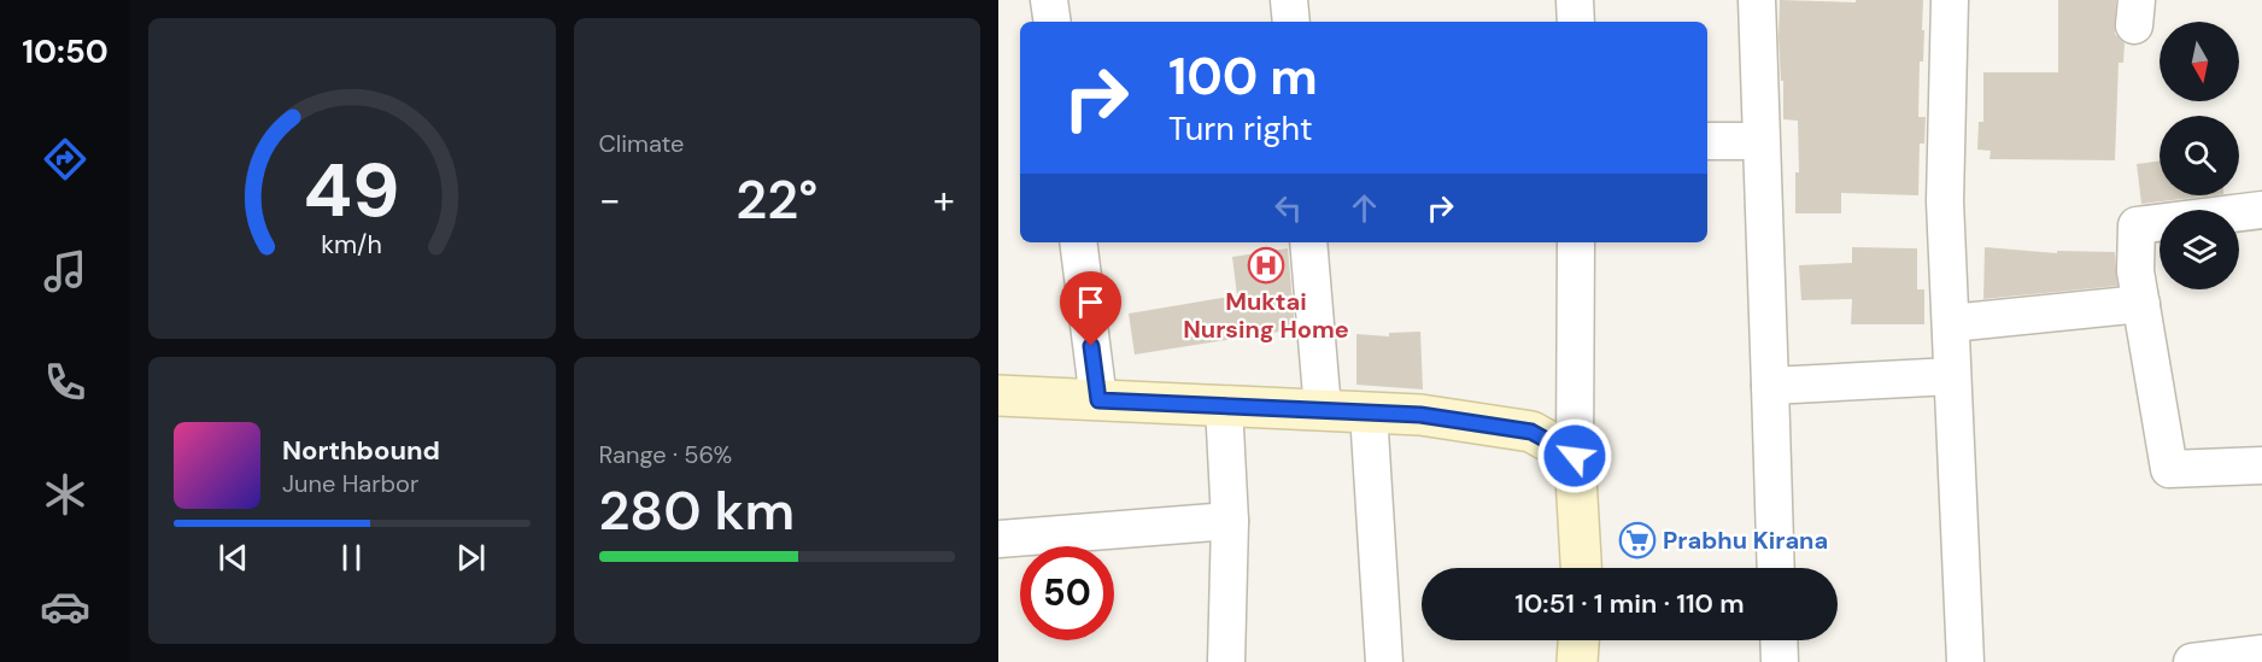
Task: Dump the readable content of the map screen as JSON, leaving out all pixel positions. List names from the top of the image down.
{
  "places": {
    "hospital": ["Muktai Nursing Home"],
    "supermarket": ["Prabhu Kirana"]
  },
  "north": "bottom",
  "page": {
    "tabs": "10:50",
    "tile": [
      "Climate",
      ["Range · 56%", "280 km"]
    ],
    "turn": ["100 m", "Turn right"],
    "heat": ["−", "22°", "+"],
    "song": ["Northbound", "June Harbor"],
    "limit": "50",
    "trip": "10:51 · 1 min · 110 m",
    "gauge": ["49", "km/h"]
  }
}
